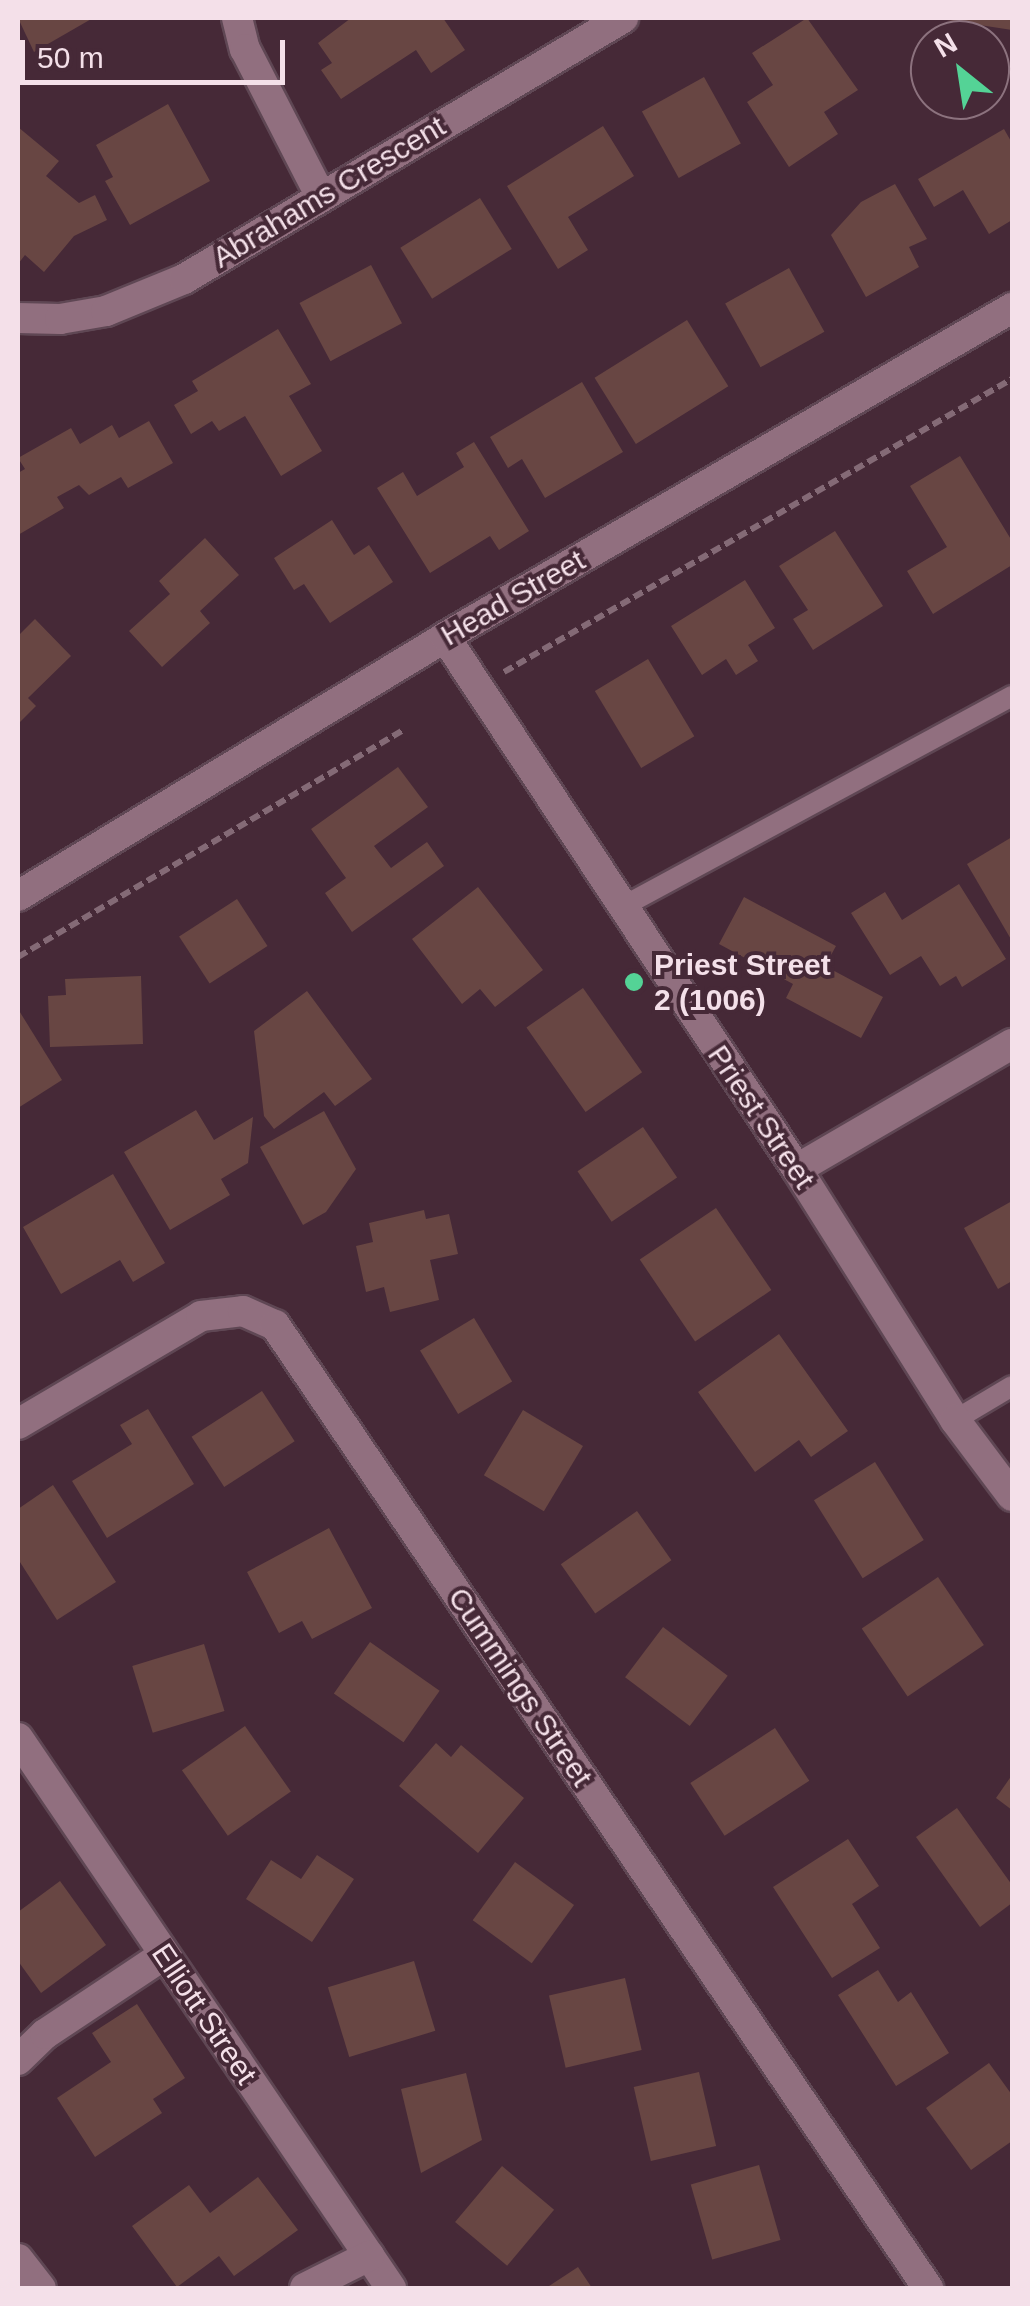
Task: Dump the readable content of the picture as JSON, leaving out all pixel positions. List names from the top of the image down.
{
  "streets": {
    "street": [
      "Abrahams Crescent",
      "Head Street",
      "Priest Street",
      "Cummings Street",
      "Elliott Street"
    ]
  },
  "crossings": [
    ["Head Street", "Priest Street"]
  ],
  "places": ["Priest Street 2 (1006)"],
  "scale_bar": "50 m",
  "north": "top left"
}
